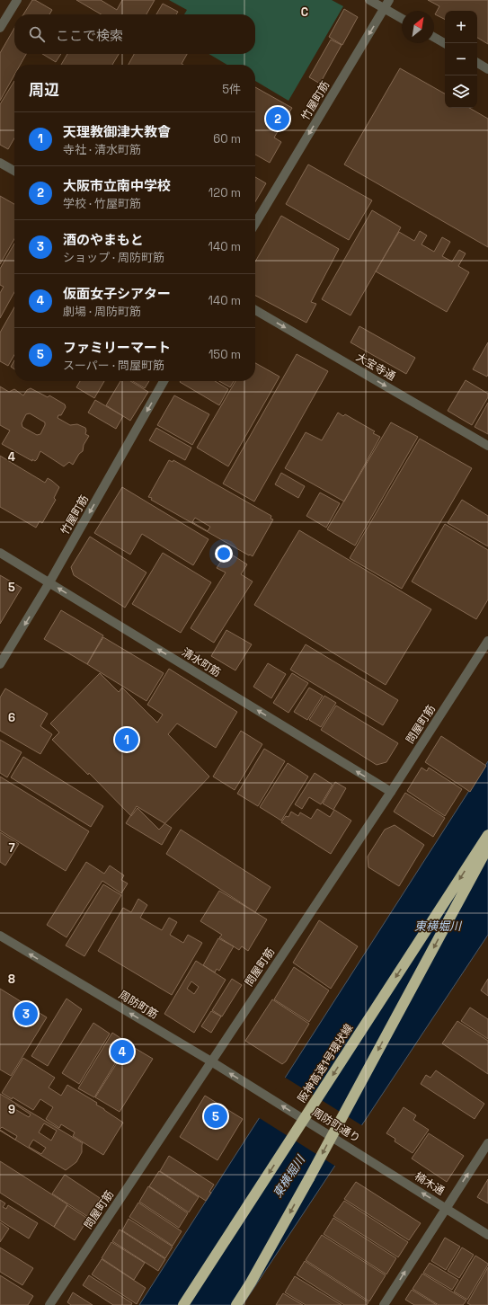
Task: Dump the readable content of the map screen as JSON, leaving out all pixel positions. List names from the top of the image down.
{
  "streets": {
    "highway": ["阪神高速1号環状線"],
    "street": [
      "竹屋町筋",
      "大宝寺通",
      "清水町筋",
      "問屋町筋",
      "周防町筋",
      "周防町通り",
      "楠木通"
    ]
  },
  "crossings": [
    ["竹屋町筋", "清水町筋"],
    ["清水町筋", "問屋町筋"],
    ["問屋町筋", "周防町筋"],
    ["周防町筋", "周防町通り"],
    ["周防町通り", "楠木通"]
  ],
  "one_way": [
    "竹屋町筋",
    "大宝寺通",
    "清水町筋",
    "周防町筋",
    "周防町通り",
    "楠木通"
  ],
  "water": ["東横堀川"],
  "north": "top right",
  "page": {
    "map_buttons": ["+", "−"],
    "search": "ここで検索",
    "heading": ["周辺", "5件"],
    "pins": [
      "2",
      "1",
      "3",
      "4",
      "5"
    ],
    "list": [
      {
        "mark": "1",
        "name": "天理教御津大教會",
        "note": "寺社 · 清水町筋",
        "value": "60 m"
      },
      {
        "mark": "2",
        "name": "大阪市立南中学校",
        "note": "学校 · 竹屋町筋",
        "value": "120 m"
      },
      {
        "mark": "3",
        "name": "酒のやまもと",
        "note": "ショップ · 周防町筋",
        "value": "140 m"
      },
      {
        "mark": "4",
        "name": "仮面女子シアター",
        "note": "劇場 · 周防町筋",
        "value": "140 m"
      },
      {
        "mark": "5",
        "name": "ファミリーマート",
        "note": "スーパー · 問屋町筋",
        "value": "150 m"
      }
    ]
  },
  "grid": {
    "columns": ["C"],
    "rows": [
      "4",
      "5",
      "6",
      "7",
      "8",
      "9"
    ]
  }
}
